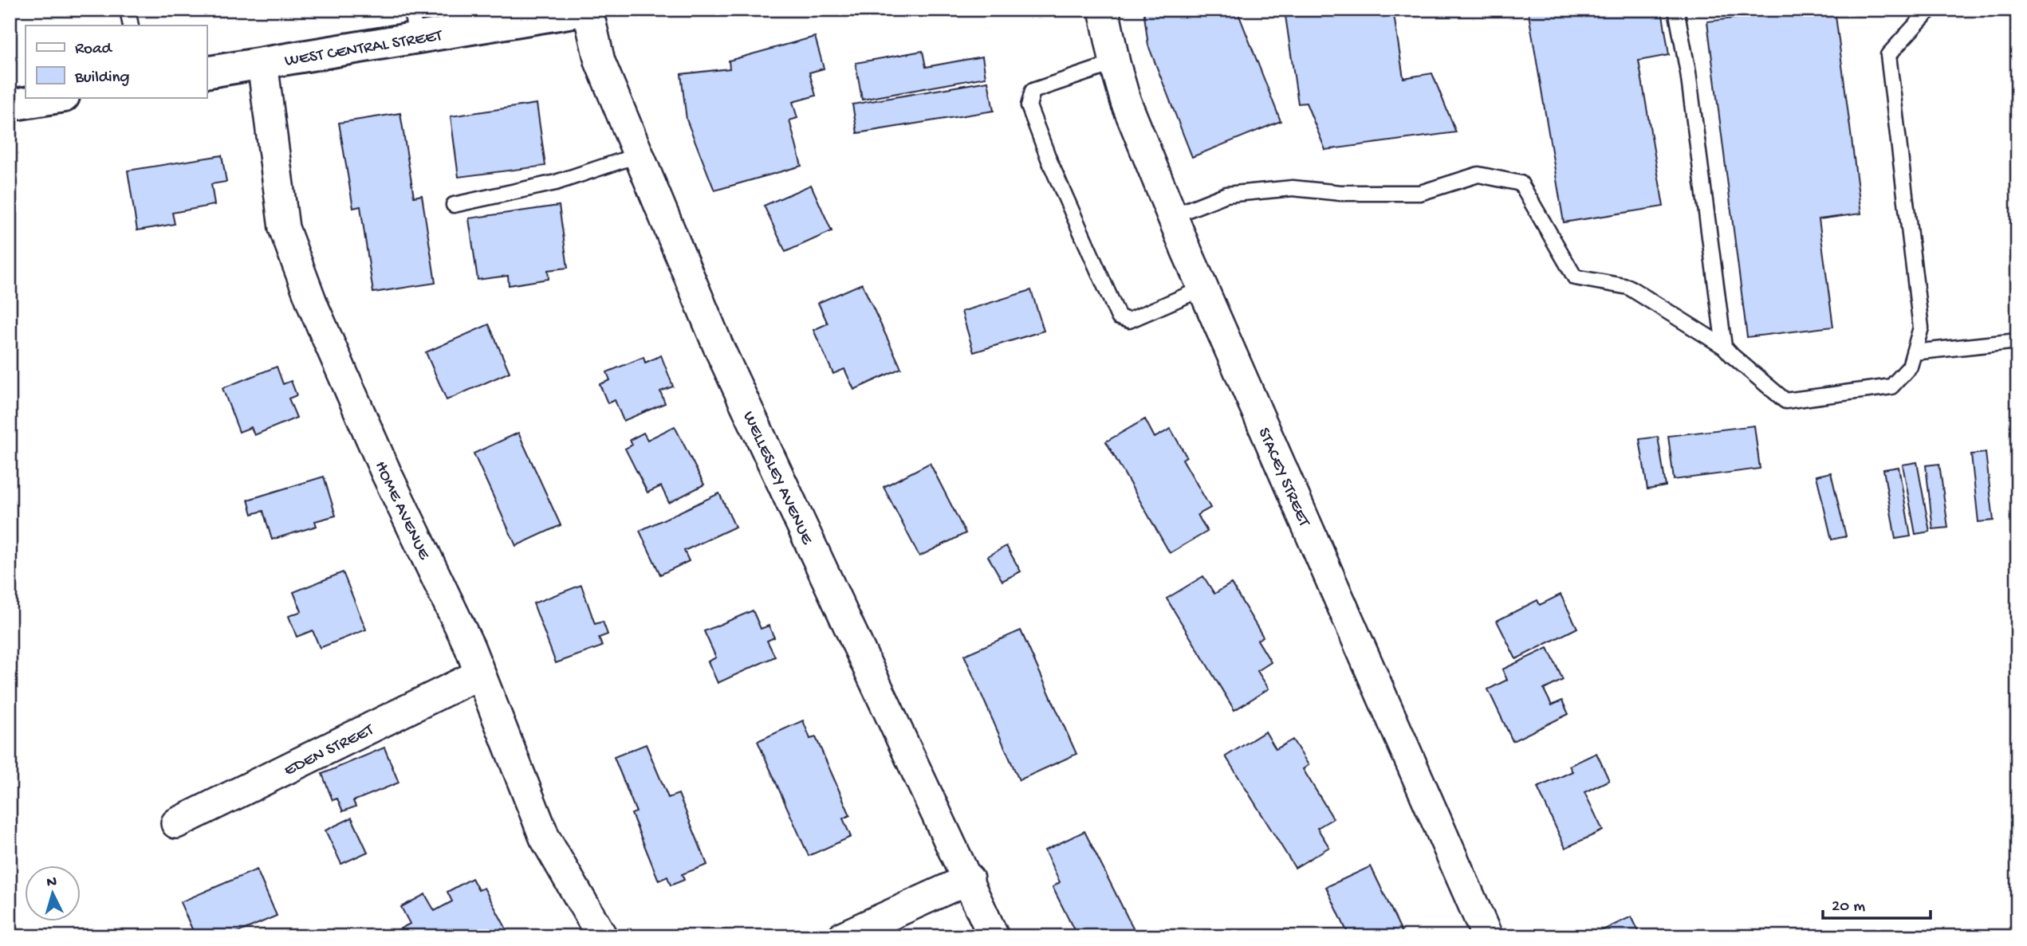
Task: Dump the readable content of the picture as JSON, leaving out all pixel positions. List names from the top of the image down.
{
  "streets": {
    "main road": ["WEST CENTRAL STREET"],
    "street": [
      "STACEY STREET",
      "WELLESLEY AVENUE",
      "HOME AVENUE",
      "EDEN STREET"
    ]
  },
  "crossings": [
    ["WEST CENTRAL STREET", "WELLESLEY AVENUE"],
    ["WEST CENTRAL STREET", "HOME AVENUE"],
    ["HOME AVENUE", "EDEN STREET"]
  ],
  "legend": ["Road", "Building"],
  "scale_bar": "20 m",
  "north": "top"
}
